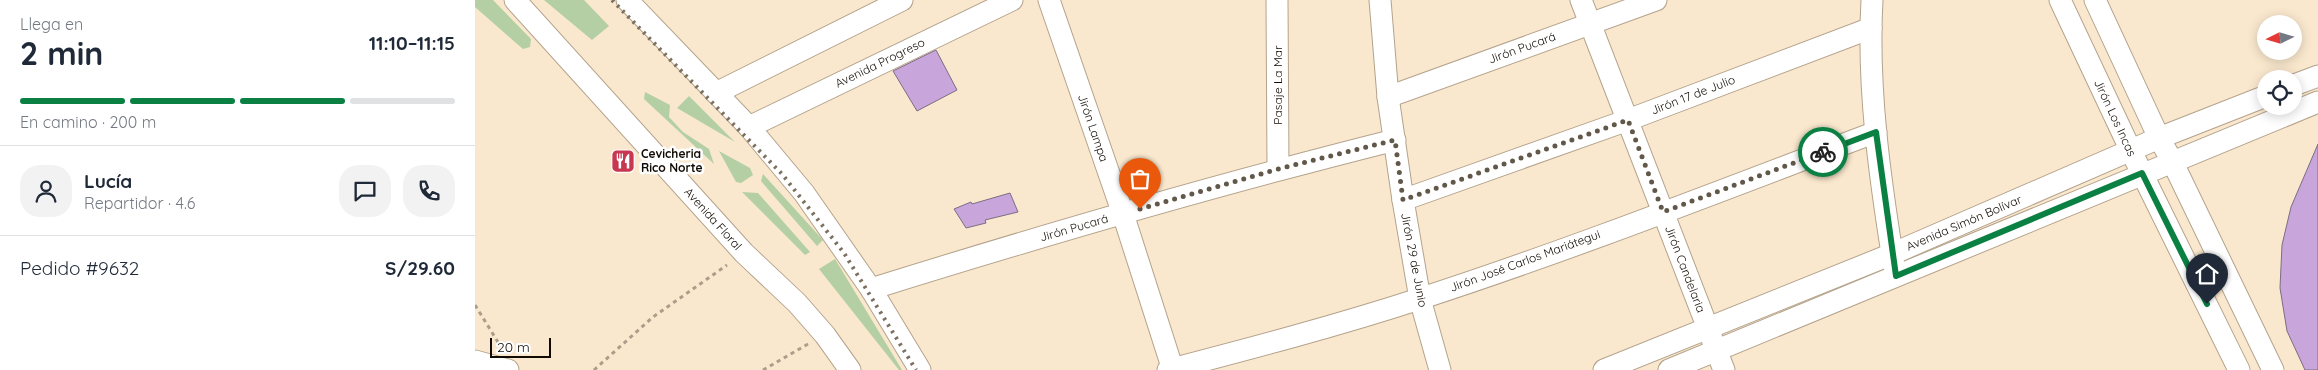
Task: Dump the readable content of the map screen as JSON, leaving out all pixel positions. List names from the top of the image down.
{
  "streets": {
    "street": [
      "Jirón Pucará",
      "Avenida Progreso",
      "Pasaje La Mar",
      "Jirón 17 de Julio",
      "Jirón Los Incas",
      "Jirón Lampa",
      "Avenida Floral",
      "Avenida Simón Bolívar",
      "Jirón 29 de Junio",
      "Jirón José Carlos Mariátegui",
      "Jirón Candelaria"
    ]
  },
  "crossings": [
    ["Jirón Pucará", "Pasaje La Mar"],
    ["Jirón Pucará", "Jirón Lampa"],
    ["Jirón Pucará", "Jirón 29 de Junio"],
    ["Jirón Pucará", "Jirón Candelaria"],
    ["Jirón 17 de Julio", "Jirón 29 de Junio"],
    ["Jirón 17 de Julio", "Jirón Candelaria"],
    ["Jirón Los Incas", "Avenida Simón Bolívar"],
    ["Jirón Lampa", "Jirón José Carlos Mariátegui"],
    ["Avenida Simón Bolívar", "Jirón Candelaria"],
    ["Jirón 29 de Junio", "Jirón José Carlos Mariátegui"],
    ["Jirón José Carlos Mariátegui", "Jirón Candelaria"]
  ],
  "places": {
    "restaurant": ["Cevicheria Rico Norte"]
  },
  "scale_bar": "20 m",
  "north": "left",
  "page": {
    "heading": ["2 min", "Llega en", "11:10–11:15"],
    "panel": [
      "Lucía",
      "Repartidor · 4.6",
      "Pedido #9632",
      "S/29.60"
    ],
    "bar": "En camino · 200 m",
    "scale": "20 m"
  }
}
